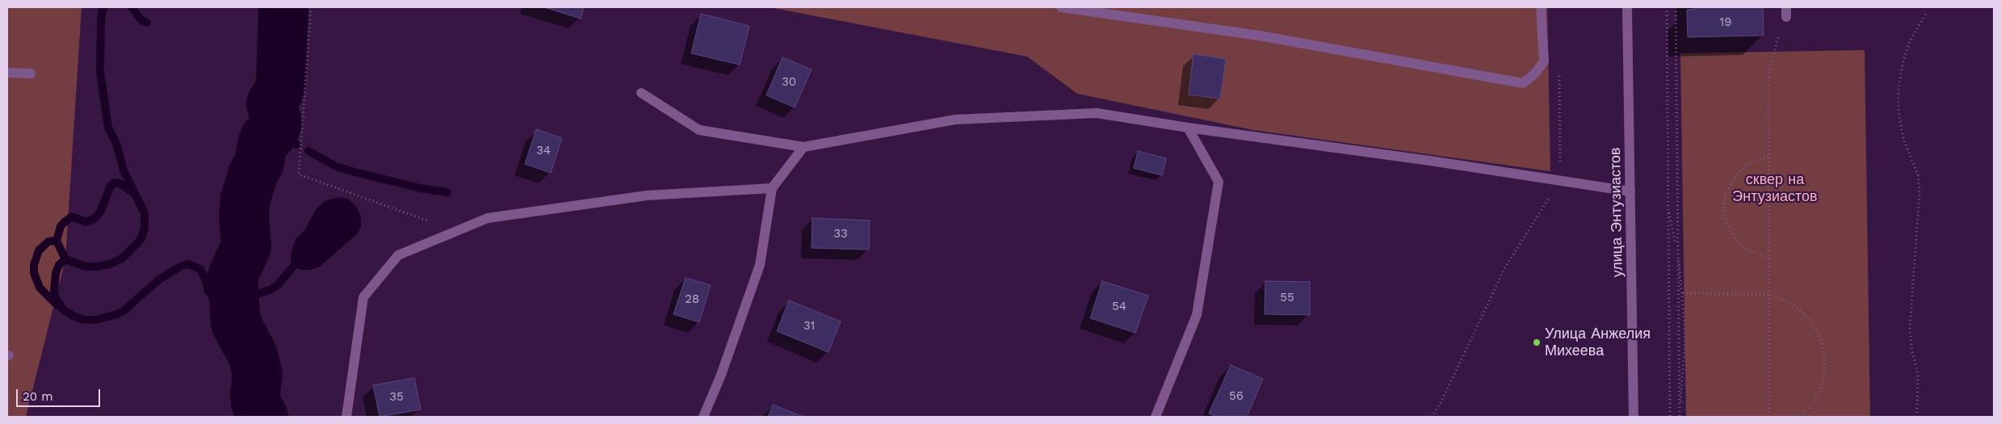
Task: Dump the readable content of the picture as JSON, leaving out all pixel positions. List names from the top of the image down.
{
  "streets": {
    "street": ["улица Энтузиастов"]
  },
  "parks": ["сквер на Энтузиастов"],
  "places": ["Улица Анжелия Михеева"],
  "house_numbers": [
    "19",
    "30",
    "34",
    "33",
    "55",
    "28",
    "54",
    "31",
    "56",
    "35"
  ],
  "scale_bar": "20 m"
}
